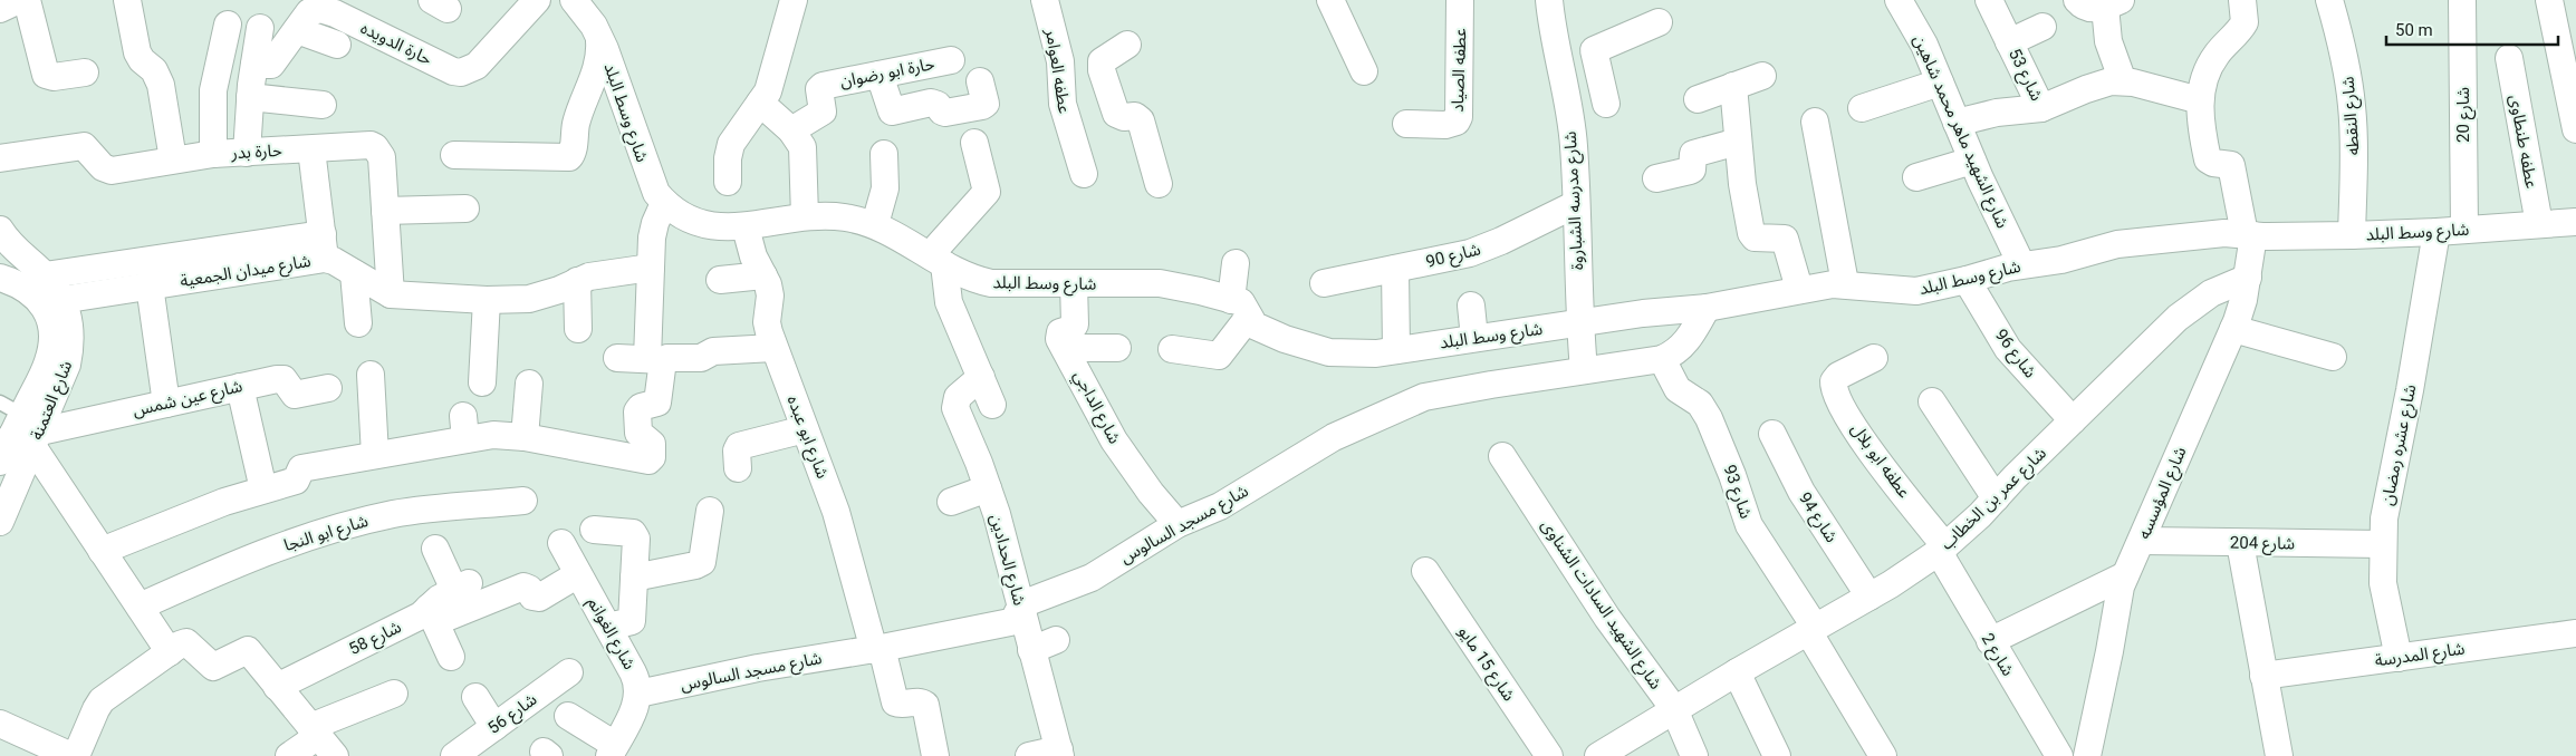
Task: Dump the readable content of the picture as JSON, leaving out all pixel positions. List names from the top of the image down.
{
  "streets": {
    "street": [
      "حارة الدويده",
      "عطفه الصياد",
      "عطفه العوامر",
      "حارة ابو رضوان",
      "شارع 53",
      "شارع وسط البلد",
      "شارع 20",
      "شارع النقطه",
      "شارع الشهيد ماهر محمد شاهين",
      "عطفه طنطاوى",
      "حارة بدر",
      "شارع مدرسه الشباروة",
      "شارع 90",
      "شارع ميدان الجمعية",
      "شارع 96",
      "شارع عين شمس",
      "شارع العتمنة",
      "شارع الداجي",
      "شارع ابو عبده",
      "شارع عشره رمضان",
      "عطفه ابو بلال",
      "شارع 93",
      "شارع المؤسسه",
      "شارع عمر بن الخطاب",
      "شارع 94",
      "شارع مسجد السالوس",
      "شارع ابو النجا",
      "شارع 204",
      "شارع الحدادين",
      "شارع الشهيد السادات الشناوى",
      "شارع الغوانم",
      "شارع 58",
      "شارع 2",
      "شارع المدرسة",
      "شارع 15 مايو",
      "شارع 56"
    ]
  },
  "crossings": [
    ["شارع وسط البلد", "شارع 20"],
    ["شارع وسط البلد", "شارع النقطه"],
    ["شارع وسط البلد", "شارع الشهيد ماهر محمد شاهين"],
    ["شارع وسط البلد", "عطفه طنطاوى"],
    ["شارع وسط البلد", "شارع مدرسه الشباروة"],
    ["شارع وسط البلد", "شارع 96"],
    ["شارع وسط البلد", "شارع ابو عبده"],
    ["شارع وسط البلد", "شارع عشره رمضان"],
    ["شارع وسط البلد", "شارع المؤسسه"],
    ["شارع وسط البلد", "شارع مسجد السالوس"],
    ["حارة بدر", "شارع ميدان الجمعية"],
    ["شارع مدرسه الشباروة", "شارع 90"],
    ["شارع مدرسه الشباروة", "شارع مسجد السالوس"],
    ["شارع 96", "شارع عمر بن الخطاب"],
    ["شارع عين شمس", "شارع العتمنة"],
    ["شارع الداجي", "شارع مسجد السالوس"],
    ["شارع ابو عبده", "شارع مسجد السالوس"],
    ["شارع عشره رمضان", "شارع 204"],
    ["شارع عشره رمضان", "شارع المدرسة"],
    ["عطفه ابو بلال", "شارع عمر بن الخطاب"],
    ["عطفه ابو بلال", "شارع 2"],
    ["شارع 93", "شارع عمر بن الخطاب"],
    ["شارع 93", "شارع مسجد السالوس"],
    ["شارع المؤسسه", "شارع عمر بن الخطاب"],
    ["شارع المؤسسه", "شارع 204"],
    ["شارع عمر بن الخطاب", "شارع 94"],
    ["شارع عمر بن الخطاب", "شارع الشهيد السادات الشناوى"],
    ["شارع عمر بن الخطاب", "شارع 2"],
    ["شارع مسجد السالوس", "شارع الحدادين"],
    ["شارع مسجد السالوس", "شارع الغوانم"]
  ],
  "scale_bar": "50 m"
}
